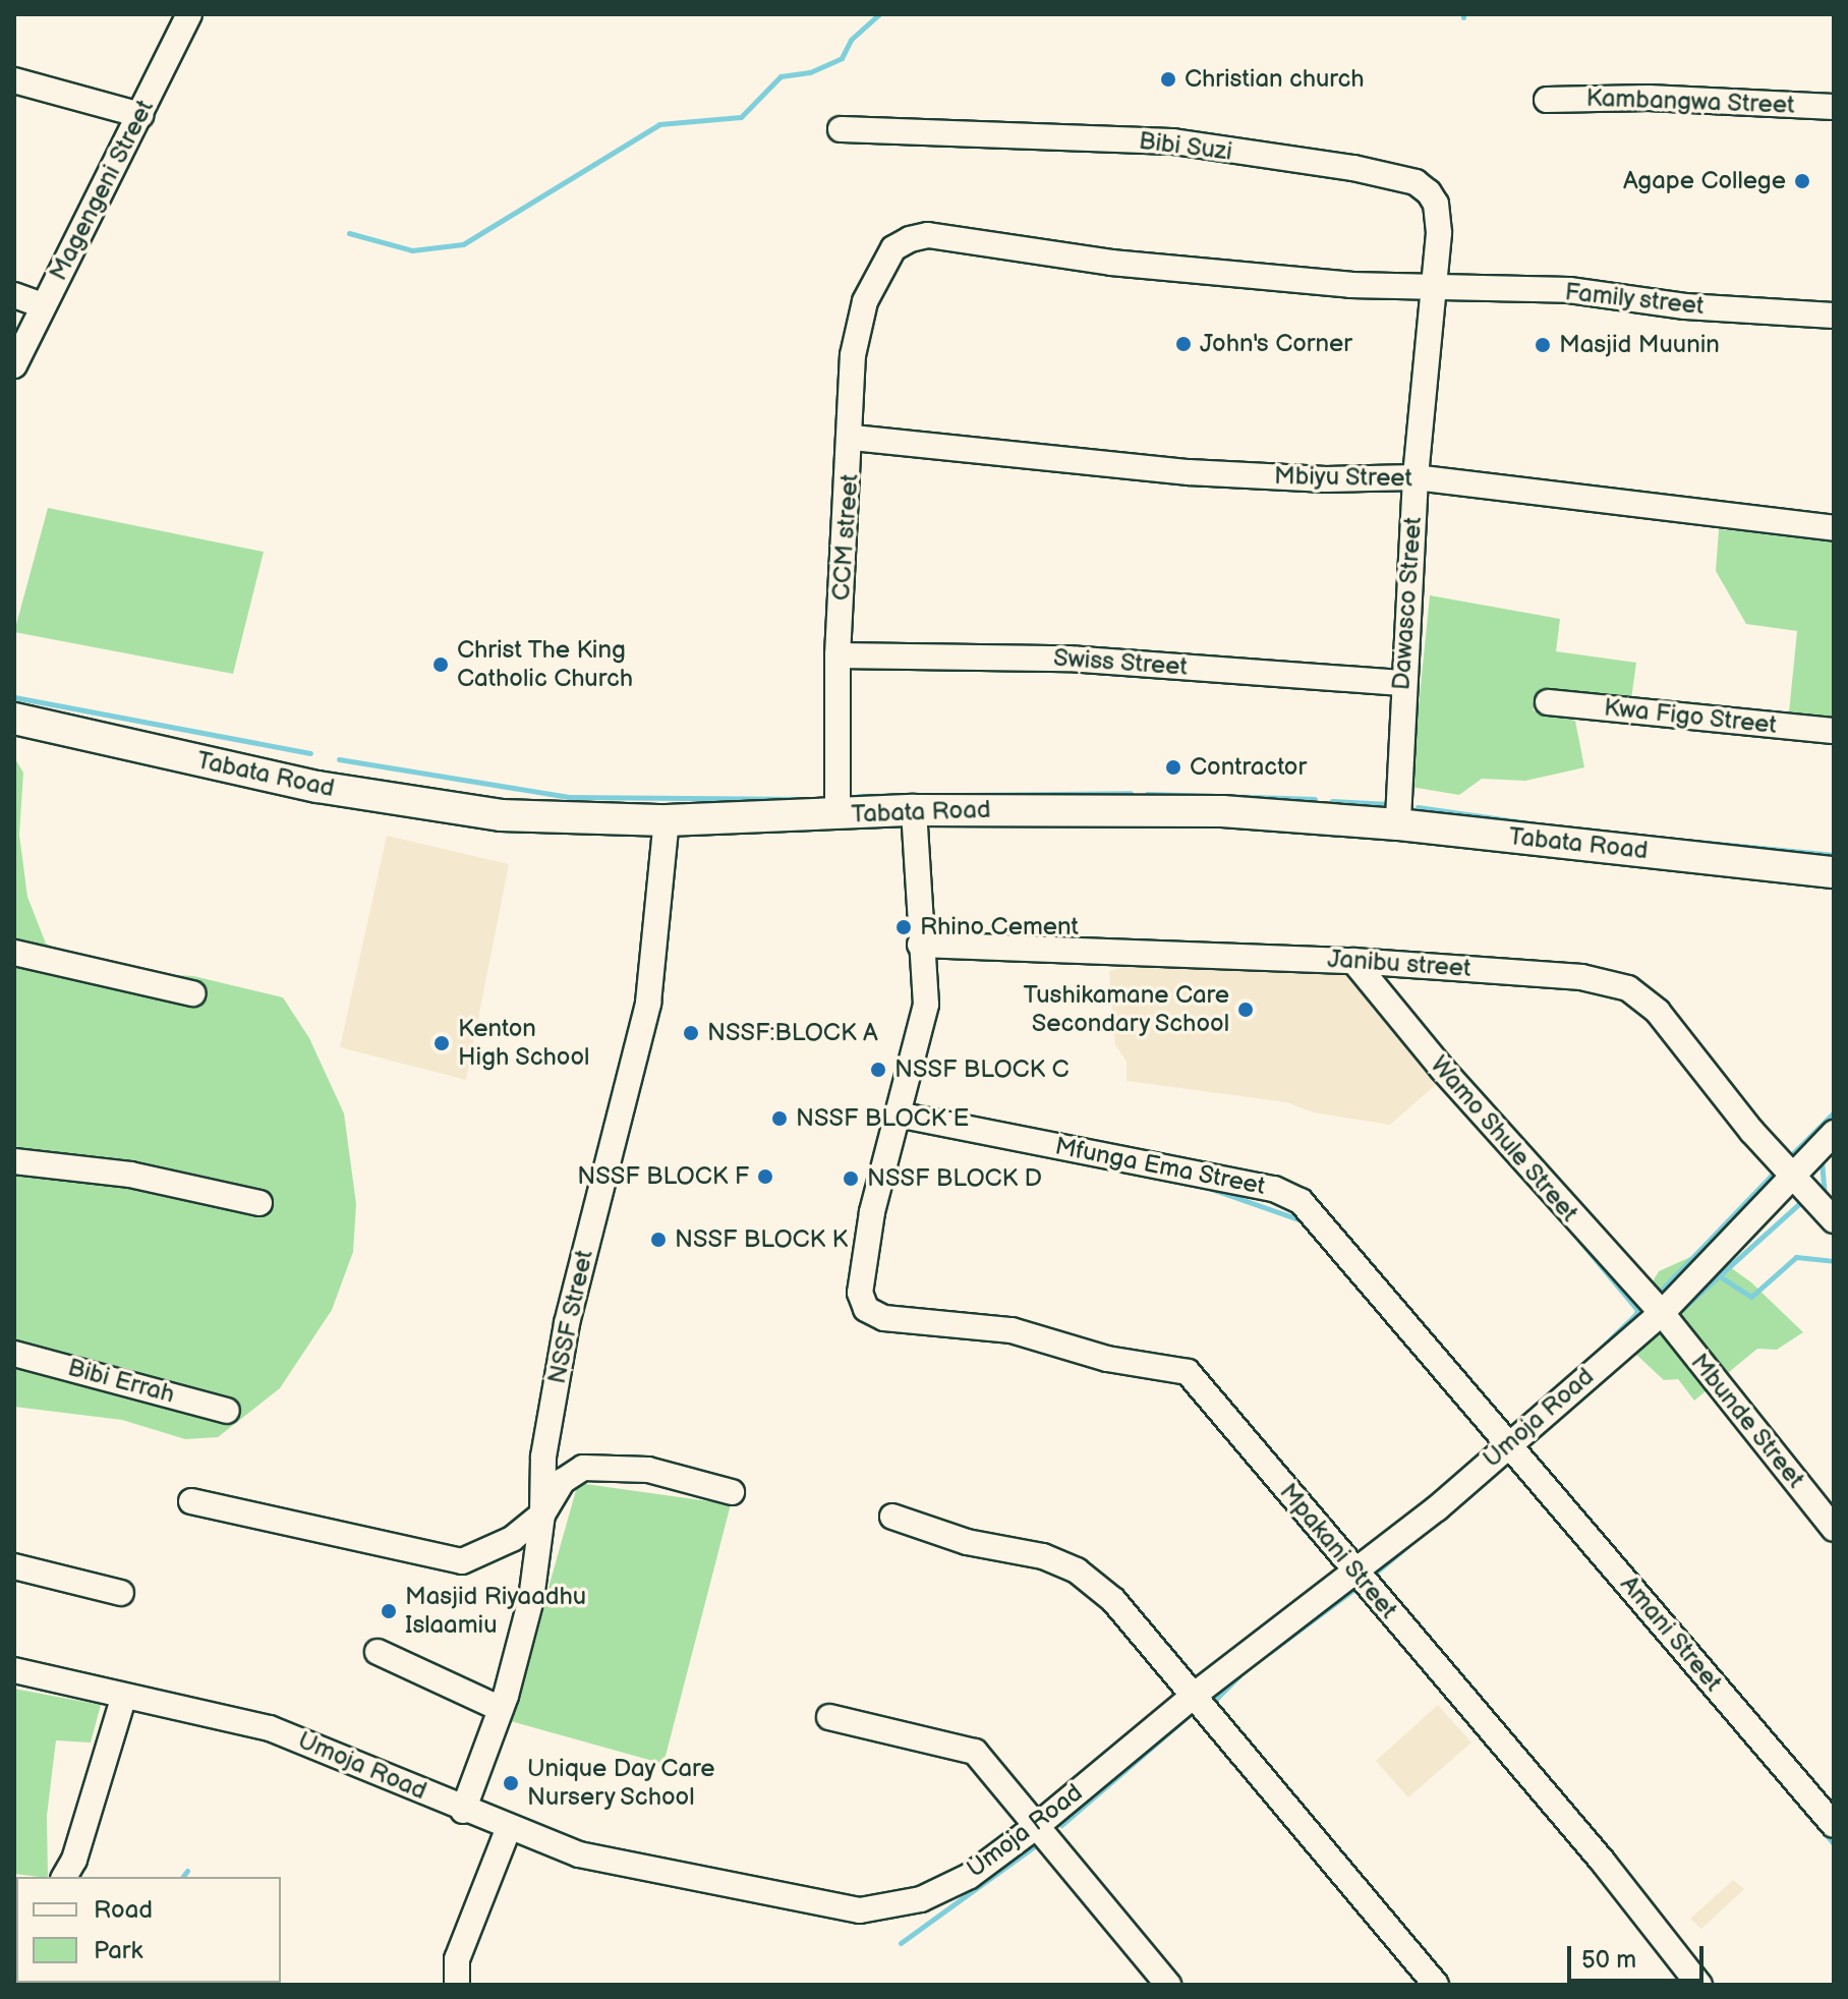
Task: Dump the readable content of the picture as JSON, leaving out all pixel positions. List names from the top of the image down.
{
  "streets": {
    "main road": ["Tabata Road"],
    "street": [
      "Kambangwa Street",
      "Bibi Suzi",
      "Magengeni Street",
      "Family street",
      "Mbiyu Street",
      "CCM street",
      "Dawasco Street",
      "Swiss Street",
      "Kwa Figo Street",
      "Janibu street",
      "Wamo Shule Street",
      "Mfunga Ema Street",
      "NSSF Street",
      "Bibi Errah",
      "Umoja Road",
      "Mbunde Street",
      "Mpakani Street",
      "Amani Street"
    ]
  },
  "crossings": [
    ["Bibi Suzi", "Family street"],
    ["Bibi Suzi", "Dawasco Street"],
    ["Family street", "CCM street"],
    ["Family street", "Dawasco Street"],
    ["Mbiyu Street", "CCM street"],
    ["Mbiyu Street", "Dawasco Street"],
    ["CCM street", "Swiss Street"],
    ["CCM street", "Tabata Road"],
    ["Dawasco Street", "Swiss Street"],
    ["Dawasco Street", "Tabata Road"],
    ["Tabata Road", "NSSF Street"],
    ["Janibu street", "Wamo Shule Street"],
    ["Janibu street", "Umoja Road"],
    ["Wamo Shule Street", "Umoja Road"],
    ["Wamo Shule Street", "Mbunde Street"],
    ["Mfunga Ema Street", "Umoja Road"],
    ["Mfunga Ema Street", "Mpakani Street"],
    ["Mfunga Ema Street", "Amani Street"],
    ["NSSF Street", "Umoja Road"],
    ["Umoja Road", "Mbunde Street"],
    ["Umoja Road", "Mpakani Street"],
    ["Umoja Road", "Amani Street"]
  ],
  "places": [
    "Christian church",
    "Agape College",
    "John's Corner",
    "Masjid Muunin",
    "Christ The King Catholic Church",
    "Contractor",
    "Rhino Cement",
    "Tushikamane Care Secondary School",
    "NSSF:BLOCK A",
    "Kenton High School",
    "NSSF BLOCK C",
    "NSSF BLOCK E",
    "NSSF BLOCK F",
    "NSSF BLOCK D",
    "NSSF BLOCK K",
    "Masjid Riyaadhu Islaamiu",
    "Unique Day Care Nursery School"
  ],
  "legend": ["Road", "Park"],
  "scale_bar": "50 m"
}
